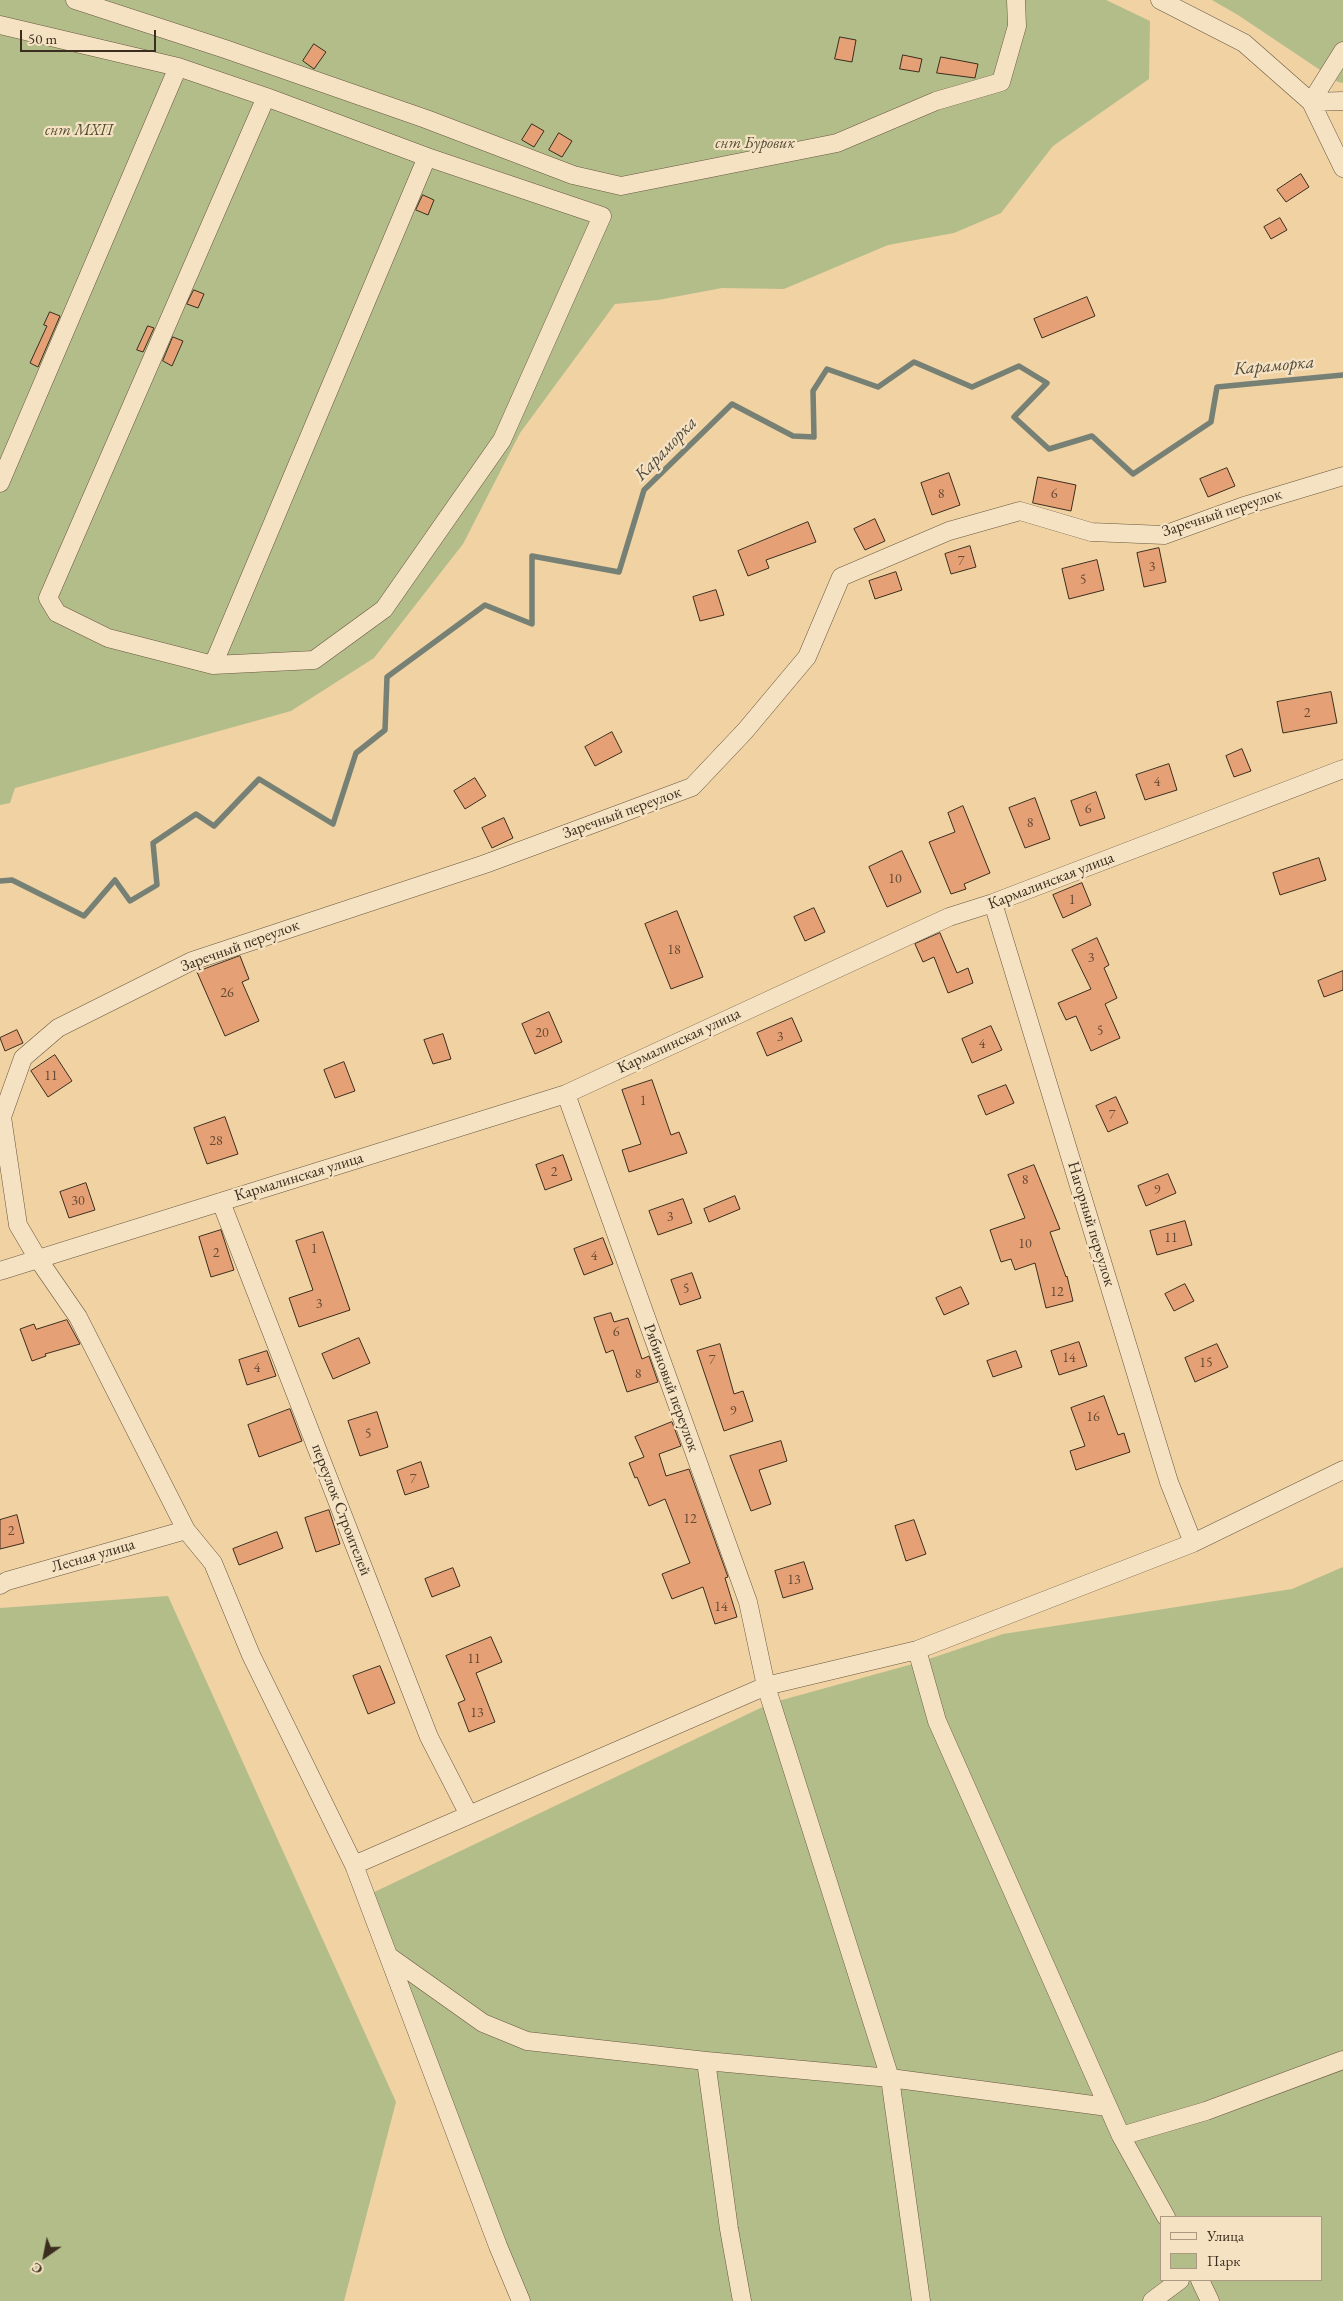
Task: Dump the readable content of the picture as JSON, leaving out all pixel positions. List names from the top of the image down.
{
  "streets": {
    "street": [
      "Заречный переулок",
      "Кармалинская улица",
      "Нагорный переулок",
      "Рябиновый переулок",
      "переулок Строителей",
      "Лесная улица"
    ]
  },
  "crossings": [
    ["Заречный переулок", "Кармалинская улица"],
    ["Заречный переулок", "Лесная улица"],
    ["Кармалинская улица", "Нагорный переулок"],
    ["Кармалинская улица", "Рябиновый переулок"],
    ["Кармалинская улица", "переулок Строителей"]
  ],
  "water": ["Караморка"],
  "parks": ["снт МХП", "снт Буровик"],
  "house_numbers": [
    "8",
    "6",
    "7",
    "3",
    "5",
    "2",
    "4",
    "6",
    "8",
    "10",
    "1",
    "18",
    "3",
    "26",
    "5",
    "20",
    "3",
    "4",
    "11",
    "1",
    "7",
    "28",
    "2",
    "8",
    "9",
    "30",
    "3",
    "11",
    "10",
    "1",
    "2",
    "4",
    "5",
    "12",
    "3",
    "6",
    "14",
    "7",
    "15",
    "4",
    "8",
    "9",
    "16",
    "5",
    "7",
    "12",
    "2",
    "13",
    "14",
    "11",
    "13"
  ],
  "legend": ["Улица", "Парк"],
  "scale_bar": "50 m",
  "north": "bottom left"
}
